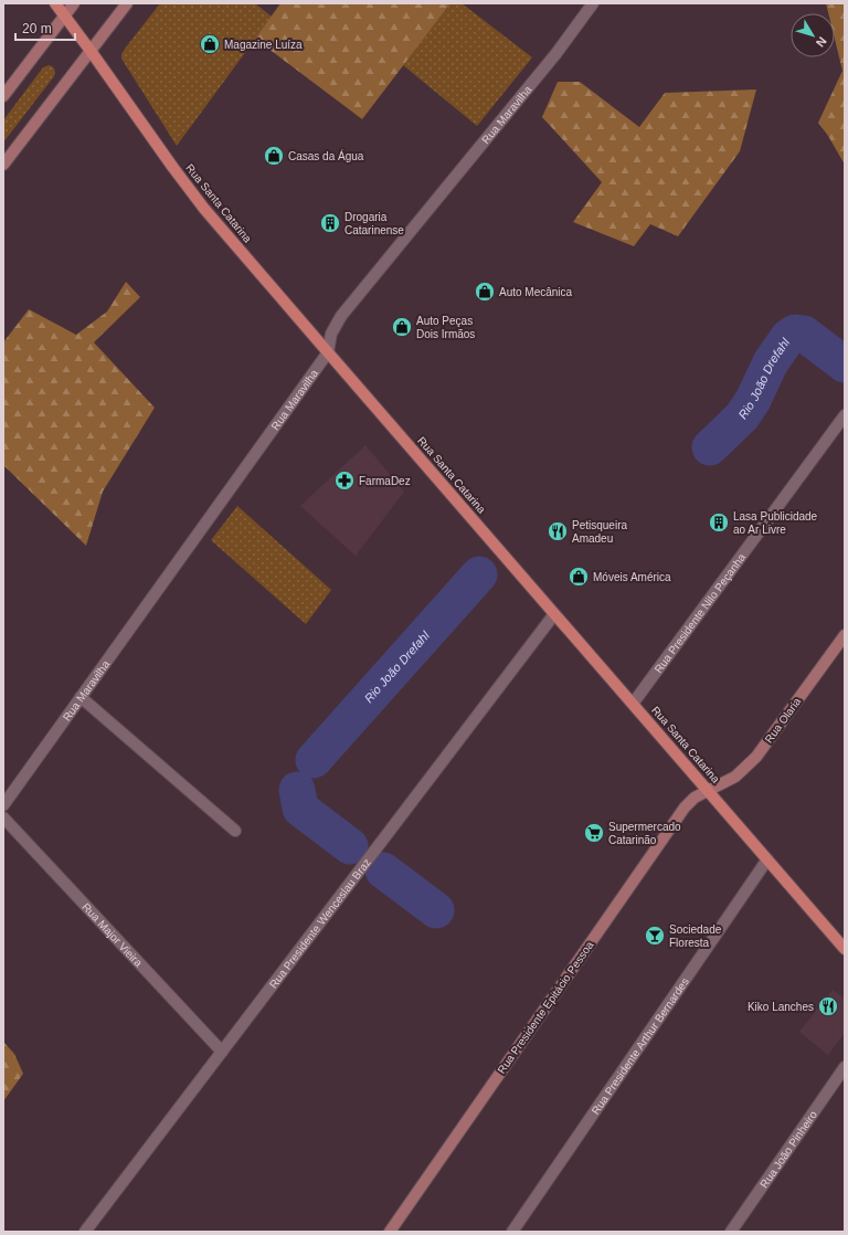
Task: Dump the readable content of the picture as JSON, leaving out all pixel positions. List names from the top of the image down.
{
  "streets": {
    "main road": ["Rua Santa Catarina"],
    "street": [
      "Rua Maravilha",
      "Rua Presidente Nilo Peçanha",
      "Rua Olaria",
      "Rua Presidente Wenceslau Braz",
      "Rua Major Vieira",
      "Rua Presidente Epitácio Pessoa",
      "Rua Presidente Arthur Bernardes",
      "Rua João Pinheiro"
    ]
  },
  "crossings": [
    ["Rua Maravilha", "Rua Santa Catarina"],
    ["Rua Santa Catarina", "Rua Presidente Nilo Peçanha"],
    ["Rua Santa Catarina", "Rua Olaria"],
    ["Rua Santa Catarina", "Rua Presidente Wenceslau Braz"],
    ["Rua Santa Catarina", "Rua Presidente Epitácio Pessoa"],
    ["Rua Santa Catarina", "Rua Presidente Arthur Bernardes"],
    ["Rua Olaria", "Rua Presidente Epitácio Pessoa"],
    ["Rua Presidente Wenceslau Braz", "Rua Major Vieira"]
  ],
  "water": ["Rio João Drefahl"],
  "places": {
    "shop": [
      "Magazine Luíza",
      "Casas da Água",
      "Auto Mecânica",
      "Auto Peças Dois Irmãos",
      "Móveis América"
    ],
    "building": ["Drogaria Catarinense", "Lasa Publicidade ao Ar Livre"],
    "pharmacy": ["FarmaDez"],
    "restaurant": ["Petisqueira Amadeu", "Kiko Lanches"],
    "supermarket": ["Supermercado Catarinão"],
    "bar": ["Sociedade Floresta"]
  },
  "scale_bar": "20 m",
  "north": "bottom right"
}
